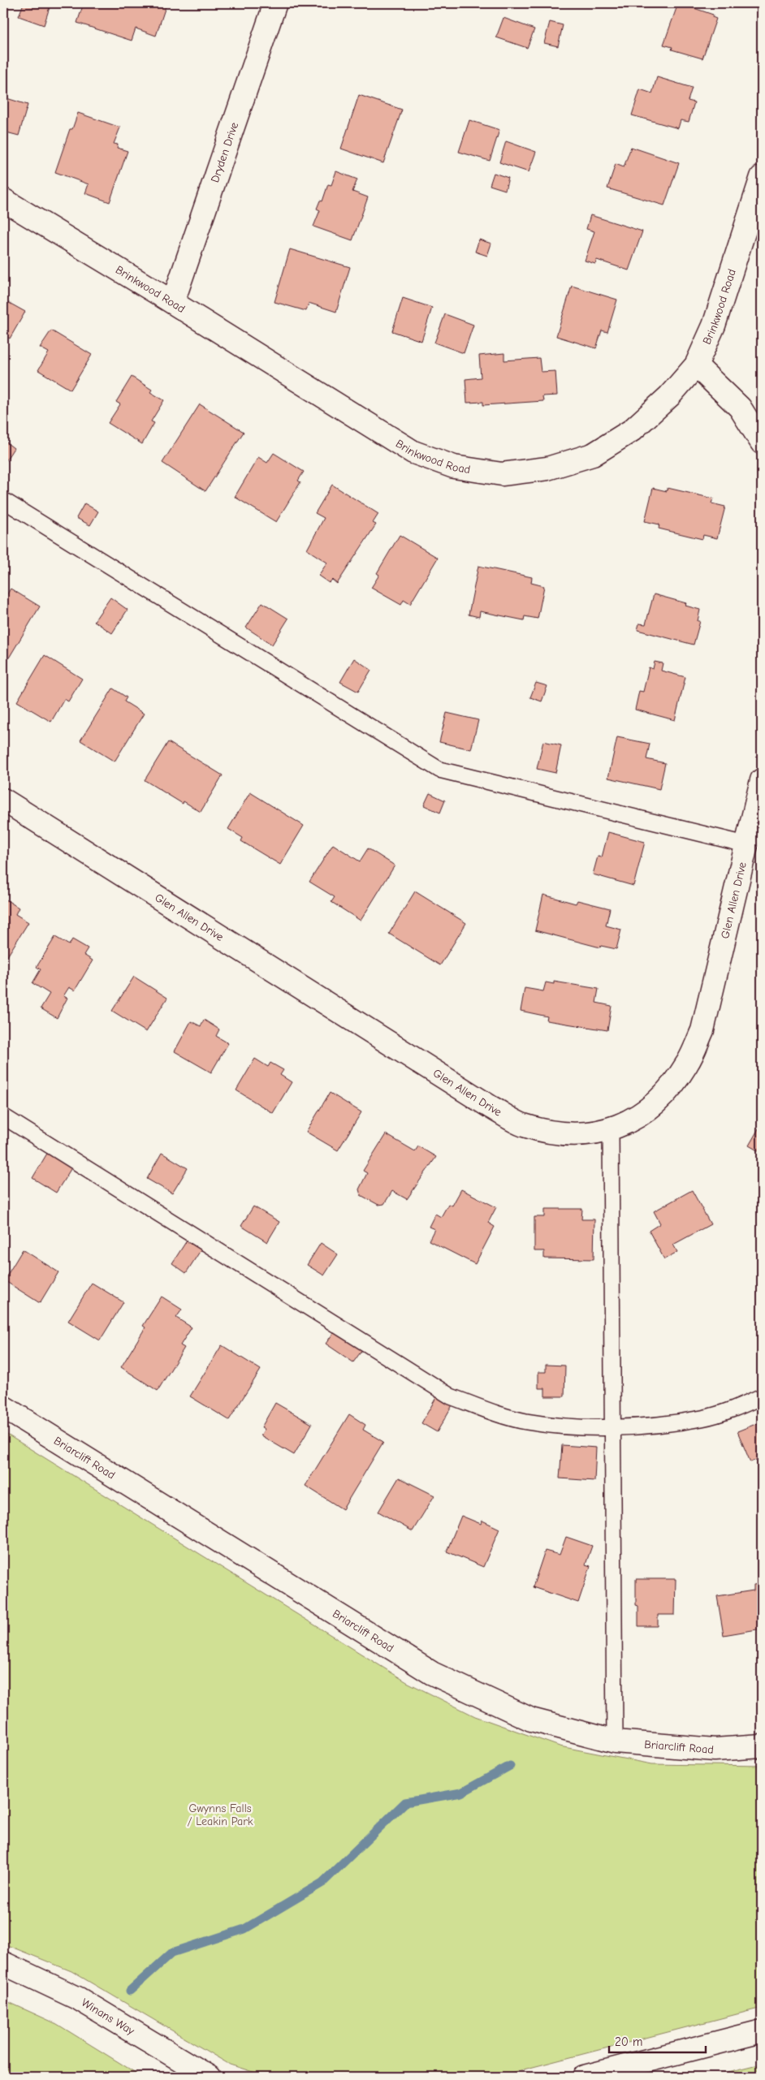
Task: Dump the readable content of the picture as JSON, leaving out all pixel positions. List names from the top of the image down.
{
  "streets": {
    "street": [
      "Dryden Drive",
      "Brinkwood Road",
      "Glen Allen Drive",
      "Briarclift Road",
      "Winans Way"
    ]
  },
  "crossings": [
    ["Dryden Drive", "Brinkwood Road"]
  ],
  "parks": ["Gwynns Falls / Leakin Park"],
  "scale_bar": "20 m"
}
